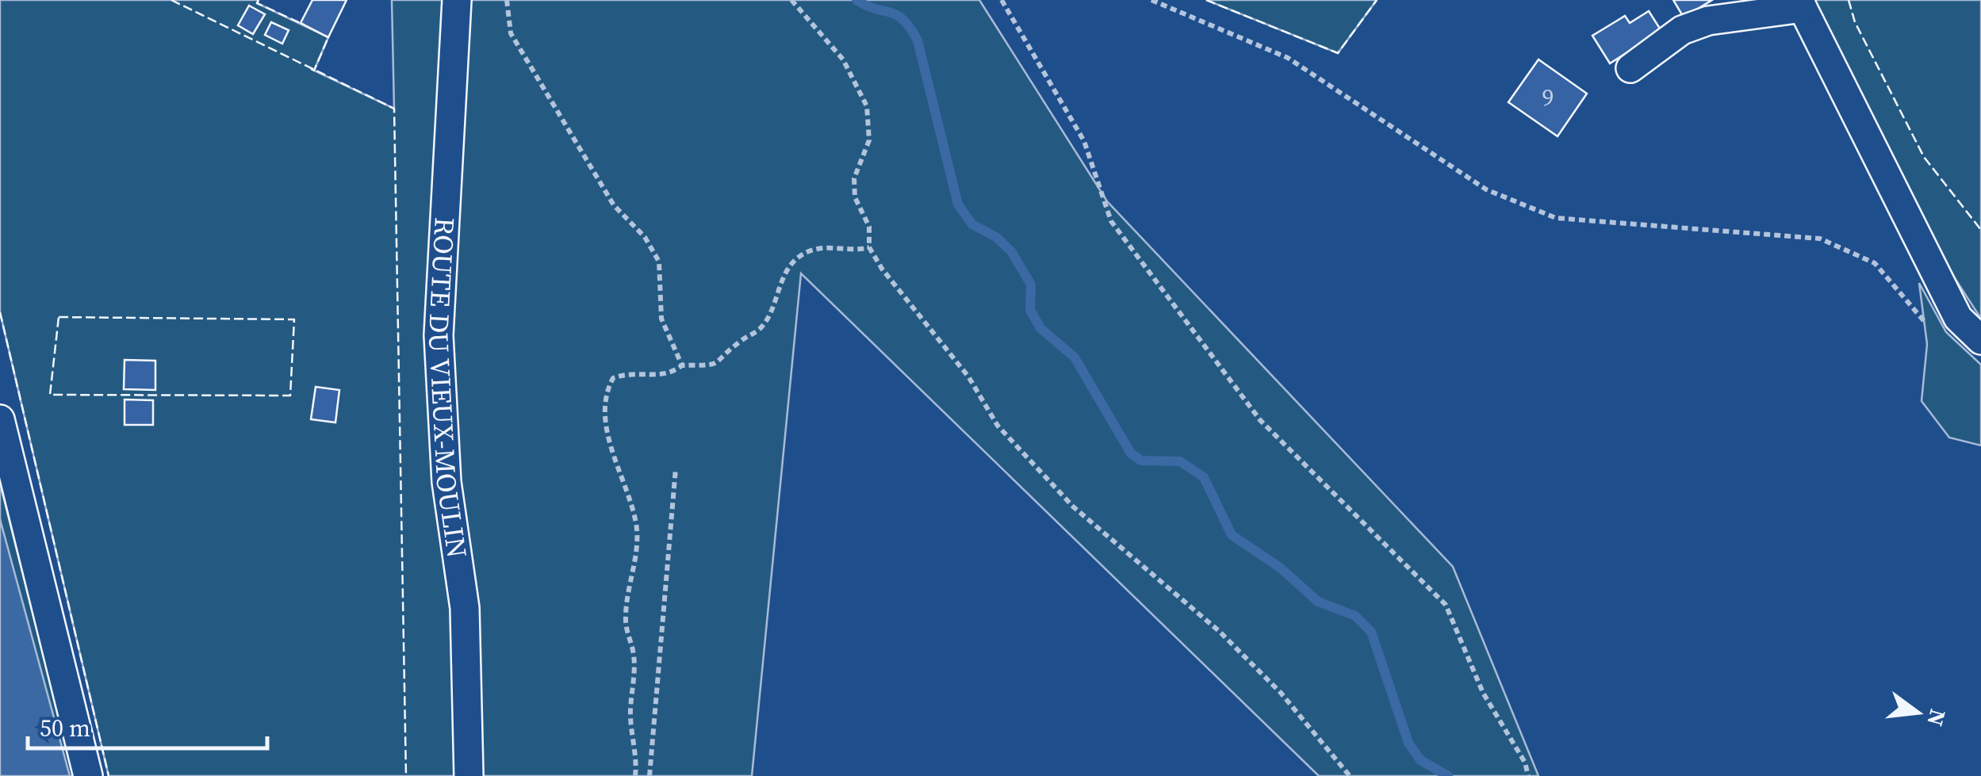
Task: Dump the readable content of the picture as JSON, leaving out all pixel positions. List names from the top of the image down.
{
  "streets": {
    "street": ["ROUTE DU VIEUX-MOULIN"]
  },
  "house_numbers": ["9"],
  "scale_bar": "50 m",
  "north": "right"
}
